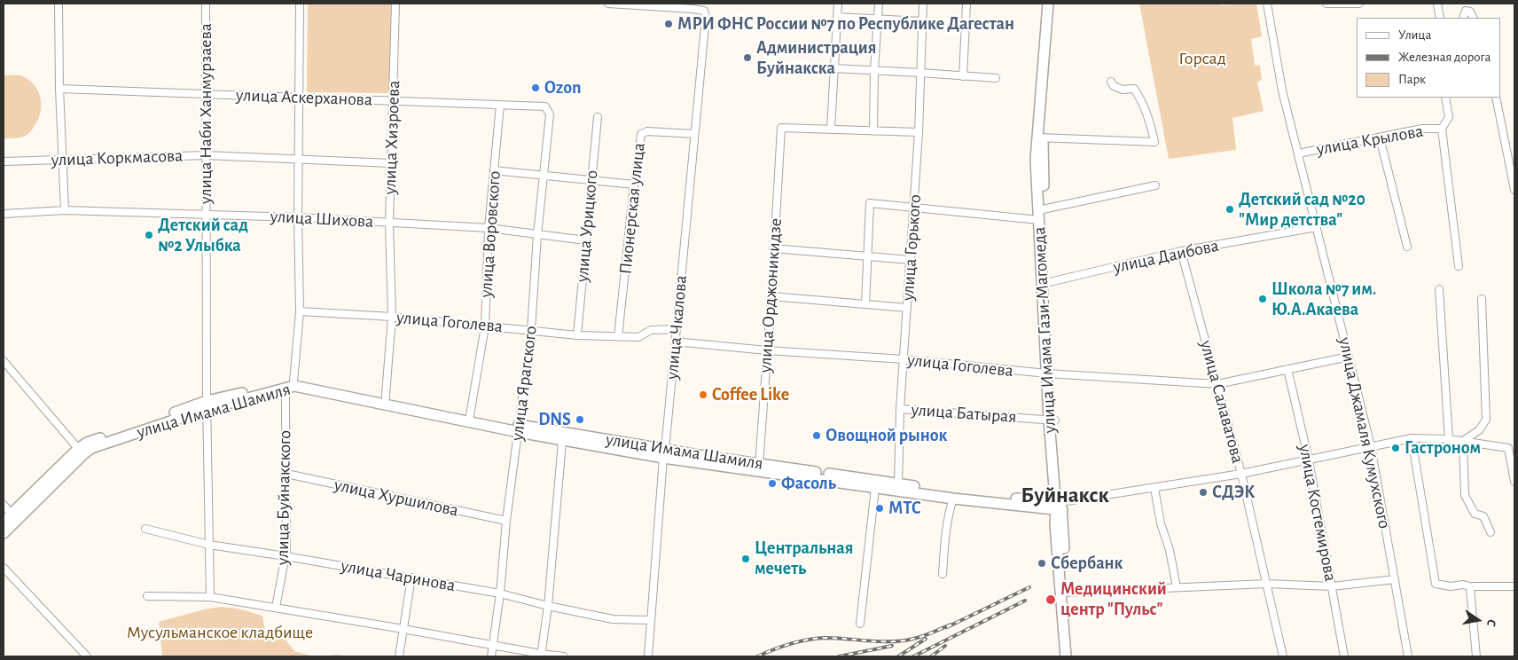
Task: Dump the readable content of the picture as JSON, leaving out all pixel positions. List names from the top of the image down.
{
  "streets": {
    "main road": ["улица Имама Гази-Магомеда", "улица Имама Шамиля"],
    "street": [
      "улица Аскерханова",
      "улица Наби Ханмурзаева",
      "улица Хизроева",
      "улица Крылова",
      "улица Коркмасова",
      "Пионерская улица",
      "улица Шихова",
      "улица Урицкого",
      "улица Воровского",
      "улица Горького",
      "улица Даибова",
      "улица Орджоникидзе",
      "улица Гоголева",
      "улица Чкалова",
      "улица Ярагского",
      "улица Салаватова",
      "улица Батырая",
      "улица Джамаля Кумухского",
      "улица Буйнакского",
      "улица Хуршилова",
      "улица Костемирова",
      "улица Чаринова"
    ]
  },
  "crossings": [
    ["улица Аскерханова", "улица Наби Ханмурзаева"],
    ["улица Аскерханова", "улица Хизроева"],
    ["улица Аскерханова", "улица Воровского"],
    ["улица Аскерханова", "улица Ярагского"],
    ["улица Аскерханова", "улица Буйнакского"],
    ["улица Наби Ханмурзаева", "улица Коркмасова"],
    ["улица Наби Ханмурзаева", "улица Шихова"],
    ["улица Наби Ханмурзаева", "улица Имама Шамиля"],
    ["улица Наби Ханмурзаева", "улица Чаринова"],
    ["улица Хизроева", "улица Коркмасова"],
    ["улица Хизроева", "улица Шихова"],
    ["улица Хизроева", "улица Гоголева"],
    ["улица Хизроева", "улица Имама Шамиля"],
    ["улица Крылова", "улица Джамаля Кумухского"],
    ["улица Коркмасова", "улица Буйнакского"],
    ["Пионерская улица", "улица Гоголева"],
    ["Пионерская улица", "улица Чкалова"],
    ["улица Шихова", "улица Урицкого"],
    ["улица Шихова", "улица Воровского"],
    ["улица Шихова", "улица Ярагского"],
    ["улица Шихова", "улица Буйнакского"],
    ["улица Урицкого", "улица Гоголева"],
    ["улица Воровского", "улица Гоголева"],
    ["улица Воровского", "улица Имама Шамиля"],
    ["улица Горького", "улица Гоголева"],
    ["улица Горького", "улица Имама Шамиля"],
    ["улица Горького", "улица Батырая"],
    ["улица Даибова", "улица Имама Гази-Магомеда"],
    ["улица Даибова", "улица Салаватова"],
    ["улица Даибова", "улица Джамаля Кумухского"],
    ["улица Орджоникидзе", "улица Гоголева"],
    ["улица Орджоникидзе", "улица Имама Шамиля"],
    ["улица Гоголева", "улица Чкалова"],
    ["улица Гоголева", "улица Имама Гази-Магомеда"],
    ["улица Гоголева", "улица Ярагского"],
    ["улица Гоголева", "улица Салаватова"],
    ["улица Гоголева", "улица Джамаля Кумухского"],
    ["улица Гоголева", "улица Буйнакского"],
    ["улица Гоголева", "улица Костемирова"],
    ["улица Чкалова", "улица Имама Шамиля"],
    ["улица Чкалова", "улица Чаринова"],
    ["улица Имама Гази-Магомеда", "улица Имама Шамиля"],
    ["улица Имама Гази-Магомеда", "улица Батырая"],
    ["улица Ярагского", "улица Имама Шамиля"],
    ["улица Ярагского", "улица Хуршилова"],
    ["улица Ярагского", "улица Чаринова"],
    ["улица Салаватова", "улица Имама Шамиля"],
    ["улица Имама Шамиля", "улица Джамаля Кумухского"],
    ["улица Имама Шамиля", "улица Буйнакского"],
    ["улица Имама Шамиля", "улица Костемирова"],
    ["улица Буйнакского", "улица Хуршилова"],
    ["улица Буйнакского", "улица Чаринова"]
  ],
  "districts": ["Буйнакск"],
  "parks": ["Горсад", "Мусульманское кладбище"],
  "places": [
    "МРИ ФНС России №7 по Республике Дагестан",
    "Администрация Буйнакска",
    "Ozon",
    "Детский сад №20 \"Мир детства\"",
    "Детский сад №2 Улыбка",
    "Школа №7 им. Ю.А.Акаева",
    "Coffee Like",
    "DNS",
    "Овощной рынок",
    "Гастроном",
    "Фасоль",
    "СДЭК",
    "МТС",
    "Центральная мечеть",
    "Сбербанк",
    "Медицинский центр \"Пульс\""
  ],
  "legend": ["Улица", "Железная дорога", "Парк"],
  "north": "right"
}
